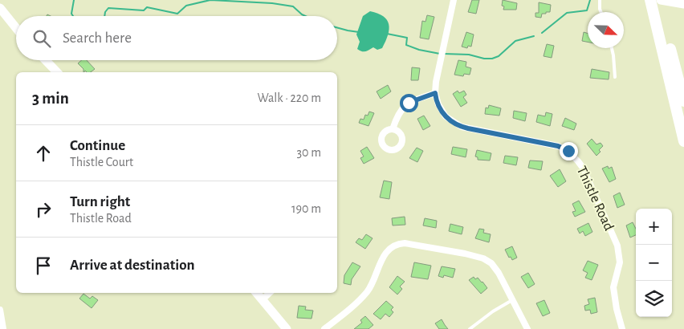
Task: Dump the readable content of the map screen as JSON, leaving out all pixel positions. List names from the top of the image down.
{
  "streets": {
    "street": ["Thistle Road"]
  },
  "north": "bottom right",
  "page": {
    "search": "Search here",
    "heading": ["3 min", "Walk · 220 m"],
    "list": [
      ["Continue", "Thistle Court", "30 m"],
      ["Turn right", "Thistle Road", "190 m"],
      "Arrive at destination"
    ],
    "map_buttons": ["+", "−"]
  }
}
